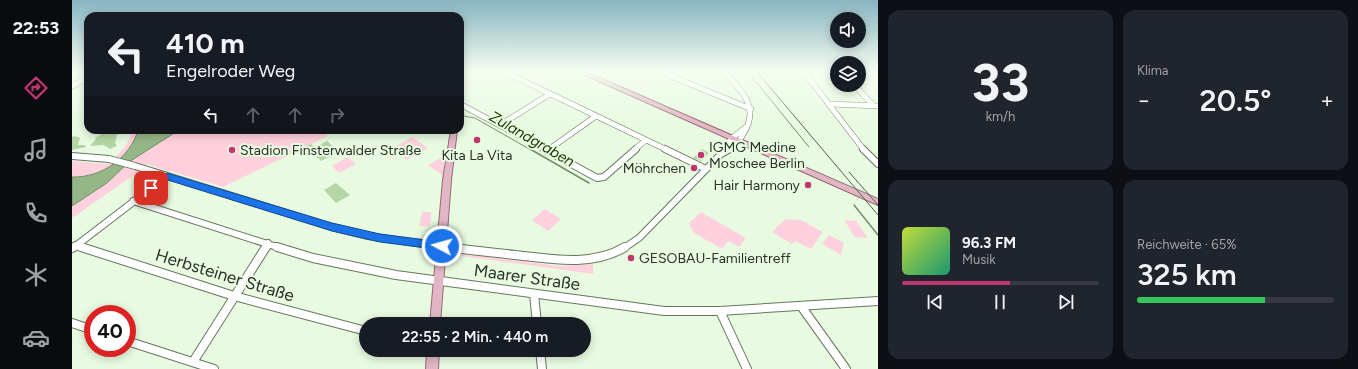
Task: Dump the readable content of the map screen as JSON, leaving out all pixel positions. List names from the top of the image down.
{
  "streets": {
    "street": ["Herbsteiner Straße", "Maarer Straße"]
  },
  "water": ["Zulandgraben"],
  "places": [
    "Kita La Vita",
    "Stadion Finsterwalder Straße",
    "IGMG Medine Moschee Berlin",
    "Möhrchen",
    "Hair Harmony",
    "GESOBAU-Familientreff"
  ],
  "page": {
    "tabs": "22:53",
    "tile": [
      ["33", "km/h"],
      "Klima",
      ["Reichweite · 65%", "325 km"]
    ],
    "turn": ["410 m", "Engelroder Weg"],
    "heat": ["−", "20.5°", "+"],
    "song": ["96.3 FM", "Musik"],
    "limit": "40",
    "trip": "22:55 · 2 Min. · 440 m"
  }
}
